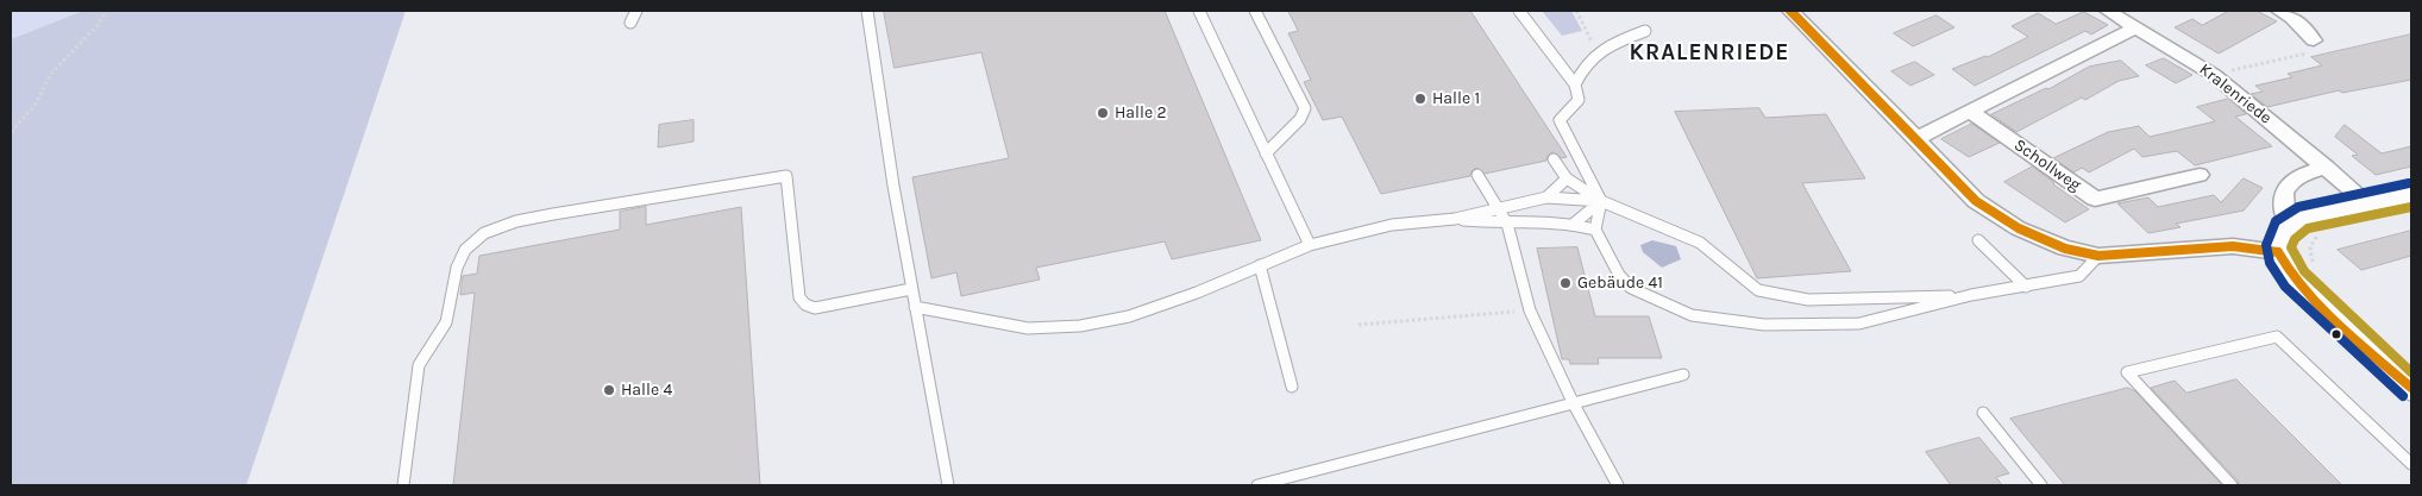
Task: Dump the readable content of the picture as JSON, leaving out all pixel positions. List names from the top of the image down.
{
  "streets": {
    "street": ["Kralenriede", "Schollweg"]
  },
  "districts": ["KRALENRIEDE"],
  "places": [
    "Halle 1",
    "Halle 2",
    "Gebäude 41",
    "Halle 4"
  ]
}
